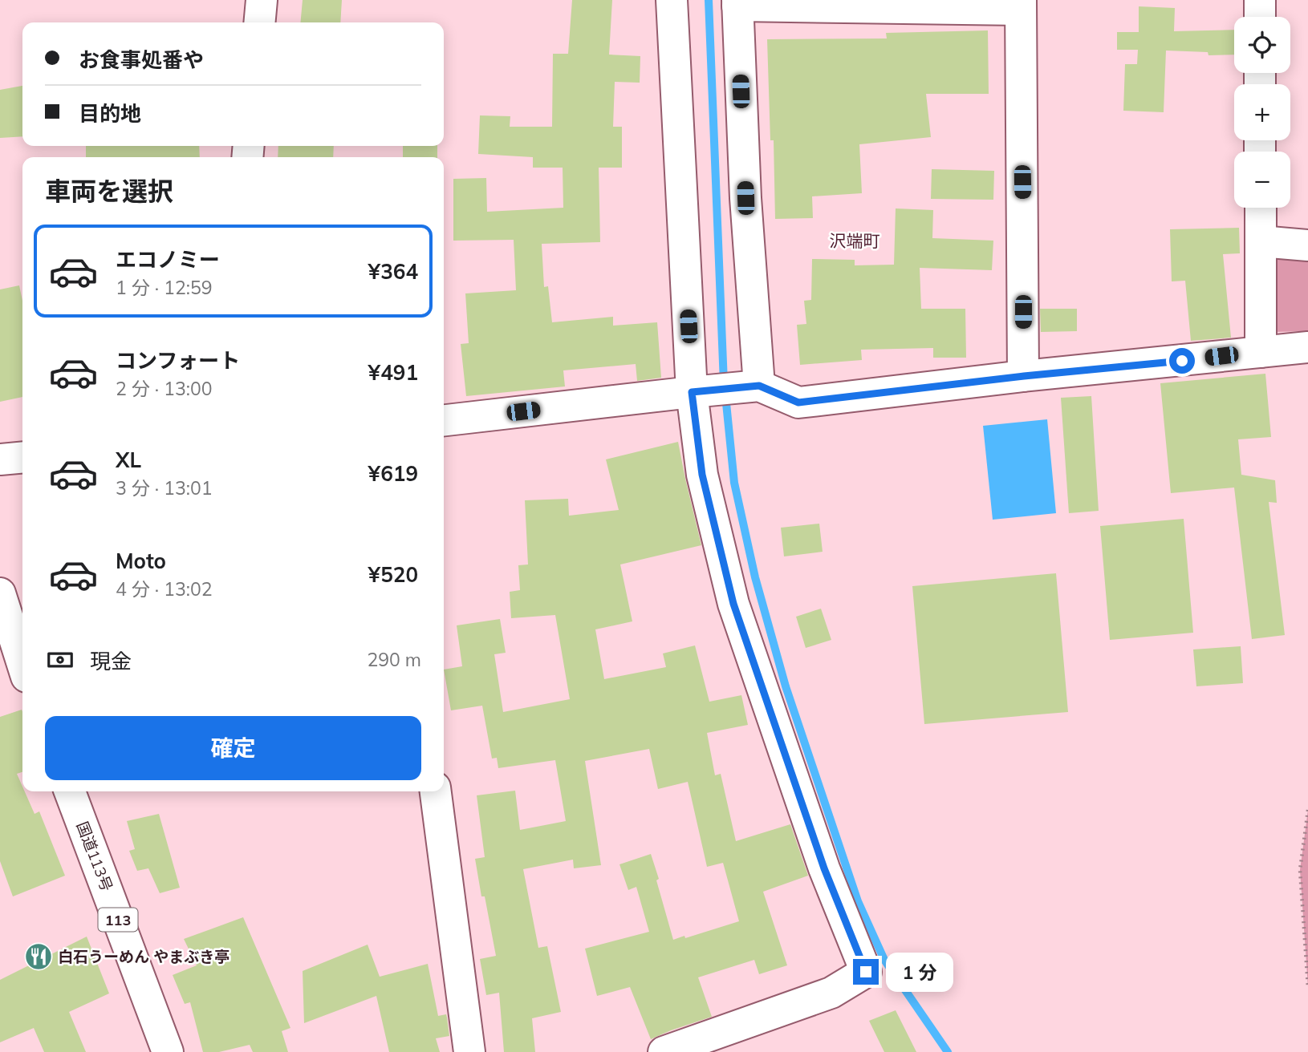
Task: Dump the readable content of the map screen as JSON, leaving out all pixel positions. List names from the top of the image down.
{
  "streets": {
    "main road": ["国道113号", "113"]
  },
  "districts": ["沢端町"],
  "places": {
    "restaurant": ["白石うーめん やまぶき亭"]
  },
  "page": {
    "map_buttons": ["+", "−"],
    "banner": ["お食事処番や", "目的地"],
    "heading": "車両を選択",
    "list": [
      {
        "name": "エコノミー",
        "note": "1 分 · 12:59",
        "value": "¥364"
      },
      {
        "name": "コンフォート",
        "note": "2 分 · 13:00",
        "value": "¥491"
      },
      {
        "name": "XL",
        "note": "3 分 · 13:01",
        "value": "¥619"
      },
      {
        "name": "Moto",
        "note": "4 分 · 13:02",
        "value": "¥520"
      }
    ],
    "pay": ["現金", "290 m"],
    "buttons": "確定",
    "bubble": "1 分"
  }
}
